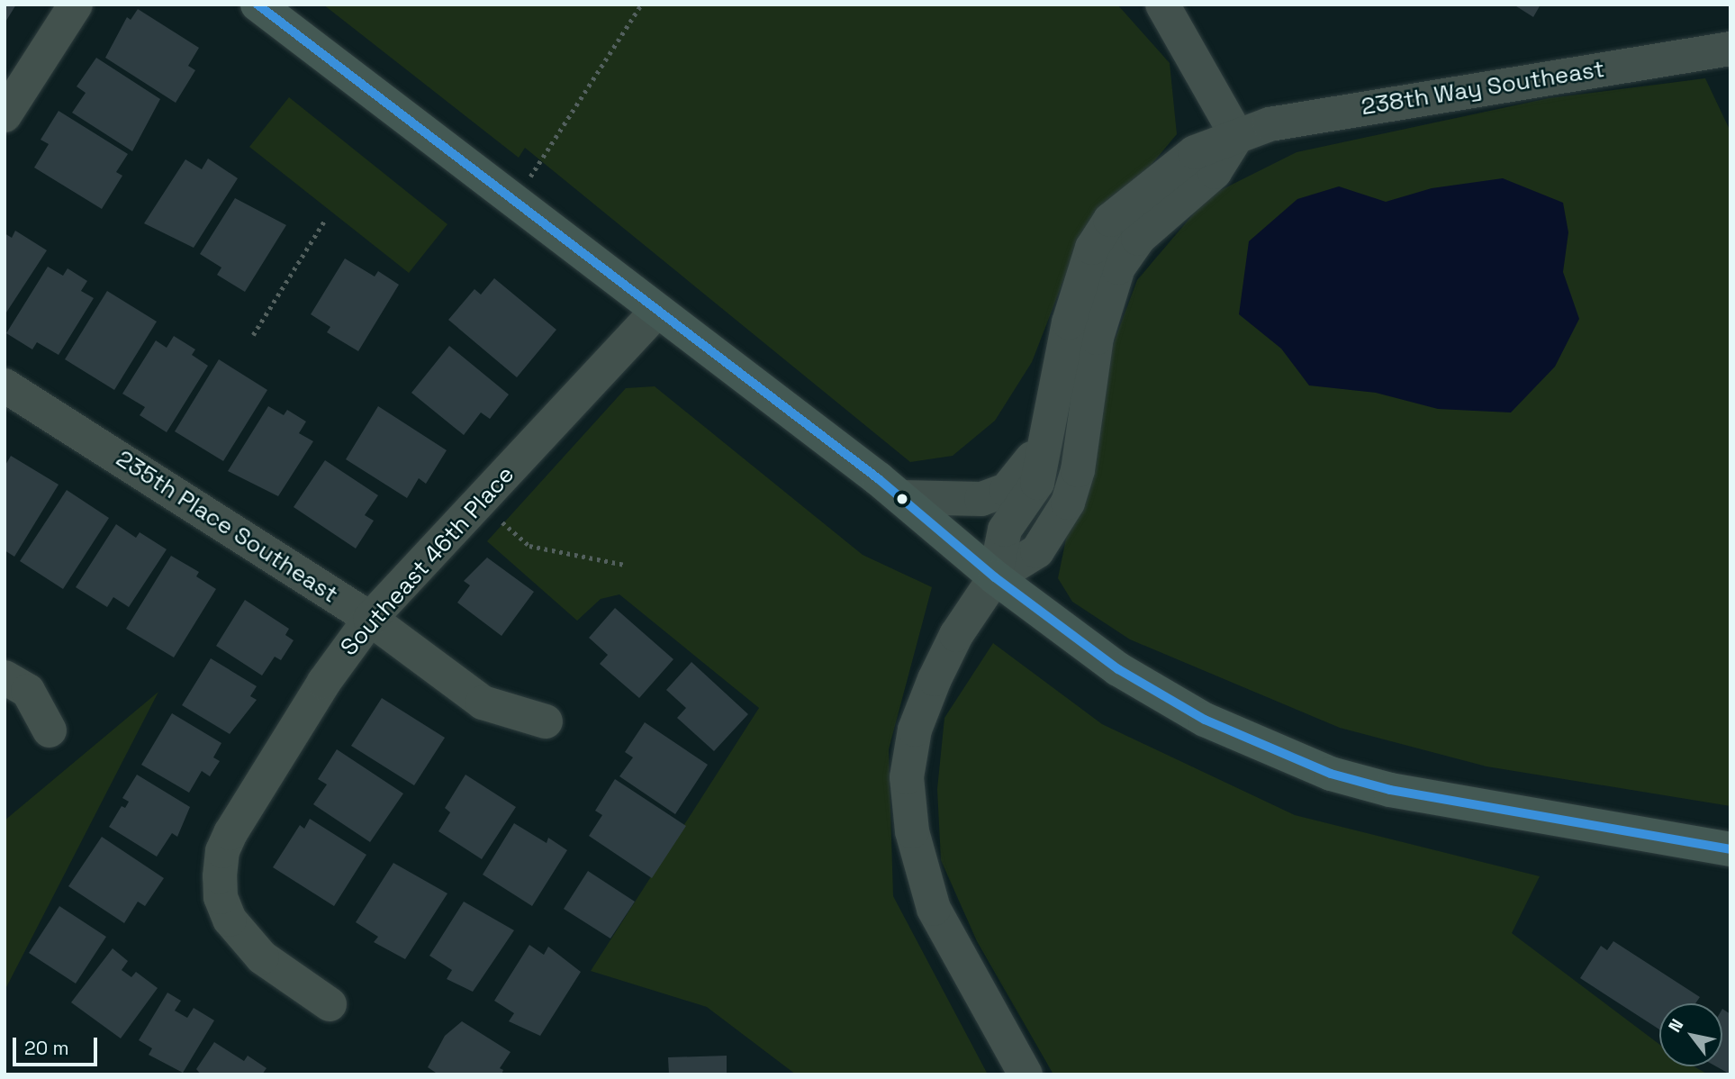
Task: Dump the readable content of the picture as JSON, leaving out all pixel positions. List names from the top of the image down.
{
  "streets": {
    "street": ["238th Way Southeast", "235th Place Southeast", "Southeast 46th Place"]
  },
  "crossings": [
    ["235th Place Southeast", "Southeast 46th Place"]
  ],
  "scale_bar": "20 m",
  "north": "top left"
}
